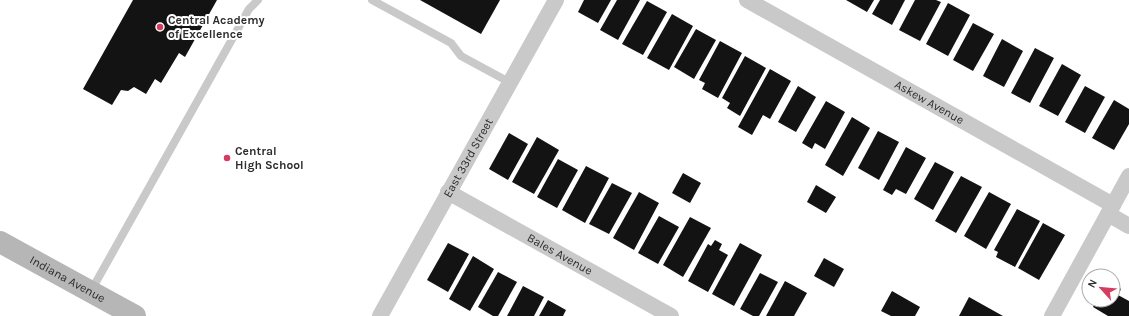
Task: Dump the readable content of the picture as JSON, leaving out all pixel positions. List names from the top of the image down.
{
  "streets": {
    "street": [
      "Askew Avenue",
      "East 33rd Street",
      "Bales Avenue",
      "Indiana Avenue"
    ]
  },
  "crossings": [
    ["East 33rd Street", "Bales Avenue"]
  ],
  "places": ["Central Academy of Excellence", "Central High School"],
  "north": "top left"
}
